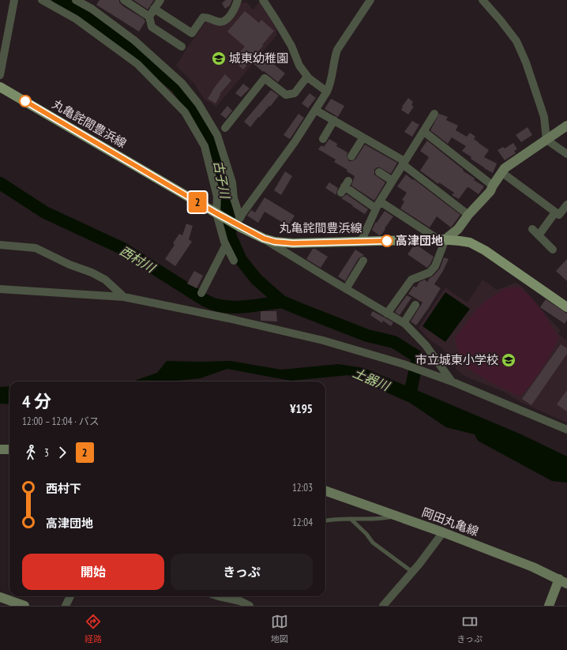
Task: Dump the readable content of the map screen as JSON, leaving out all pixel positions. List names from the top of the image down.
{
  "streets": {
    "main road": ["丸亀詫間豊浜線", "岡田丸亀線"]
  },
  "water": ["古子川", "西村川", "土器川"],
  "places": {
    "school or university": ["城東幼稚園", "市立城東小学校"],
    "other": ["高津団地"]
  },
  "lines": ["bus line 2"],
  "page": {
    "on_map": "2",
    "heading": ["4 分", "12:00 – 12:04 · バス", "¥195"],
    "legs": ["3", "2"],
    "list": [
      {
        "name": "西村下",
        "value": "12:03"
      },
      {
        "name": "高津団地",
        "value": "12:04"
      }
    ],
    "buttons": ["開始", "きっぷ"],
    "tabs": ["経路", "地図", "きっぷ"]
  }
}
